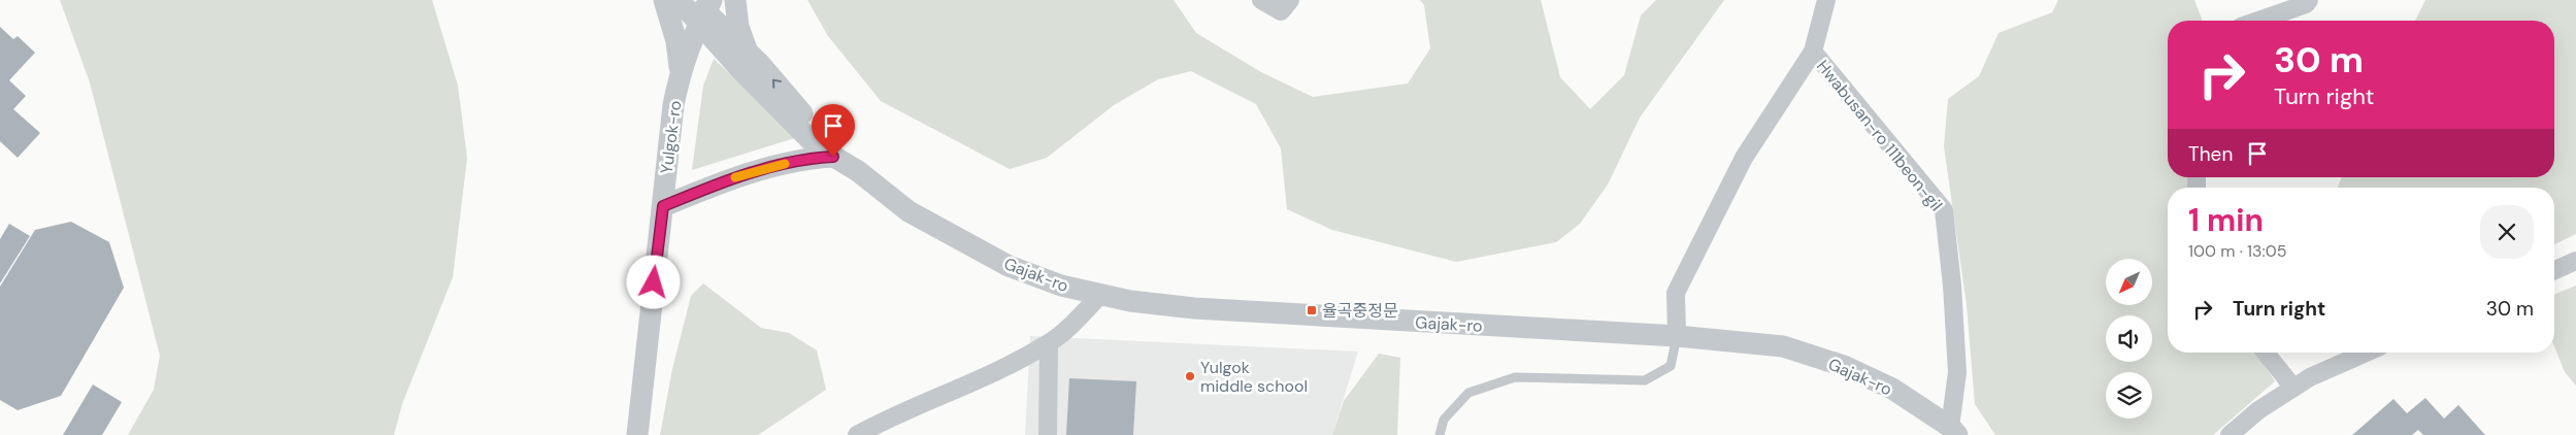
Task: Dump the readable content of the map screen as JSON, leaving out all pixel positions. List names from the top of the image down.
{
  "streets": {
    "street": ["Hwabusan-ro 111beon-gil", "Yulgok-ro", "Gajak-ro"]
  },
  "crossings": [
    ["Hwabusan-ro 111beon-gil", "Gajak-ro"],
    ["Yulgok-ro", "Gajak-ro"]
  ],
  "places": {
    "transit": ["율곡중정문"],
    "other": ["Yulgok middle school"]
  },
  "north": "bottom left",
  "page": {
    "turn": ["30 m", "Turn right"],
    "then": "Then",
    "heading": ["1 min", "100 m · 13:05"],
    "list": [
      {
        "name": "Turn right",
        "value": "30 m"
      }
    ]
  }
}
